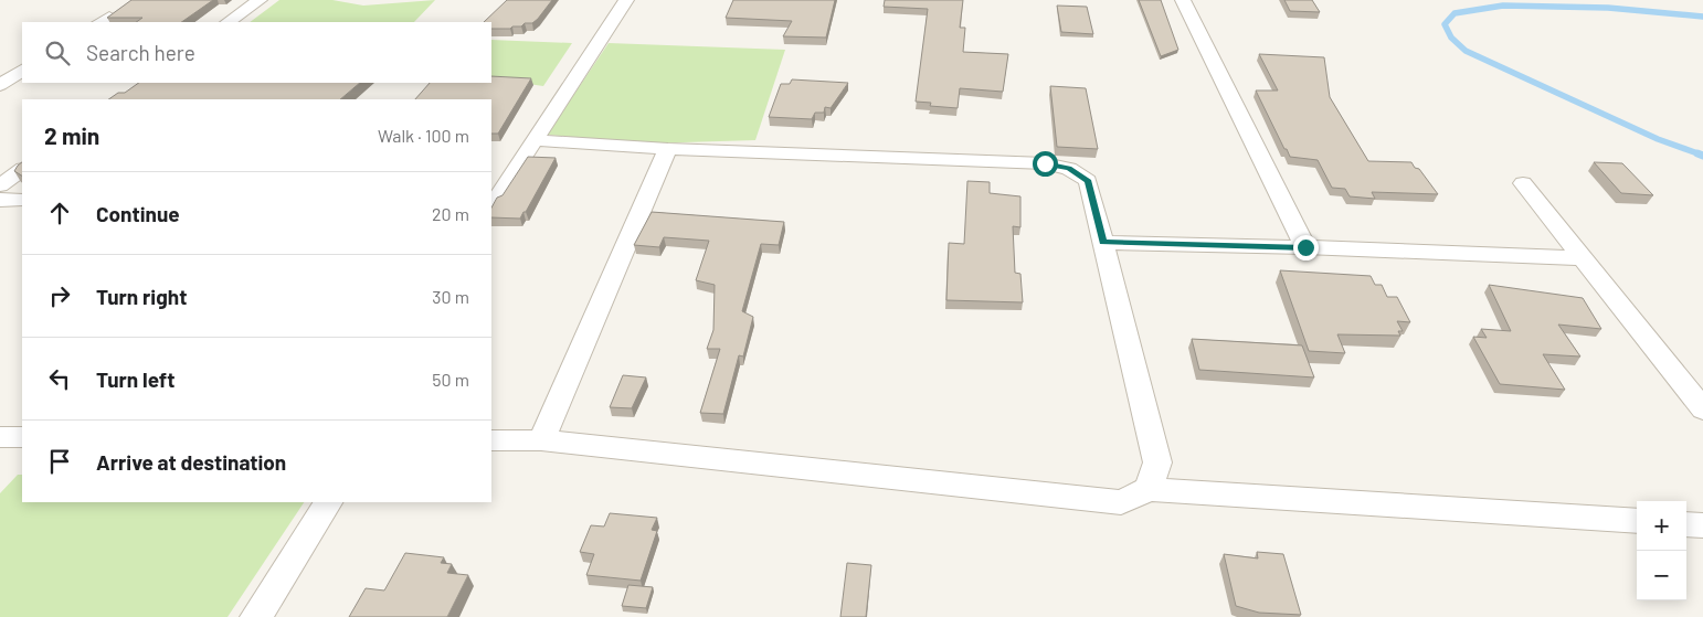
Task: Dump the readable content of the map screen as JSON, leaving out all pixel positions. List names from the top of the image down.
{
  "page": {
    "search": "Search here",
    "heading": ["2 min", "Walk · 100 m"],
    "list": [
      ["Continue", "20 m"],
      ["Turn right", "30 m"],
      ["Turn left", "50 m"],
      "Arrive at destination"
    ],
    "map_buttons": ["+", "−"]
  }
}
